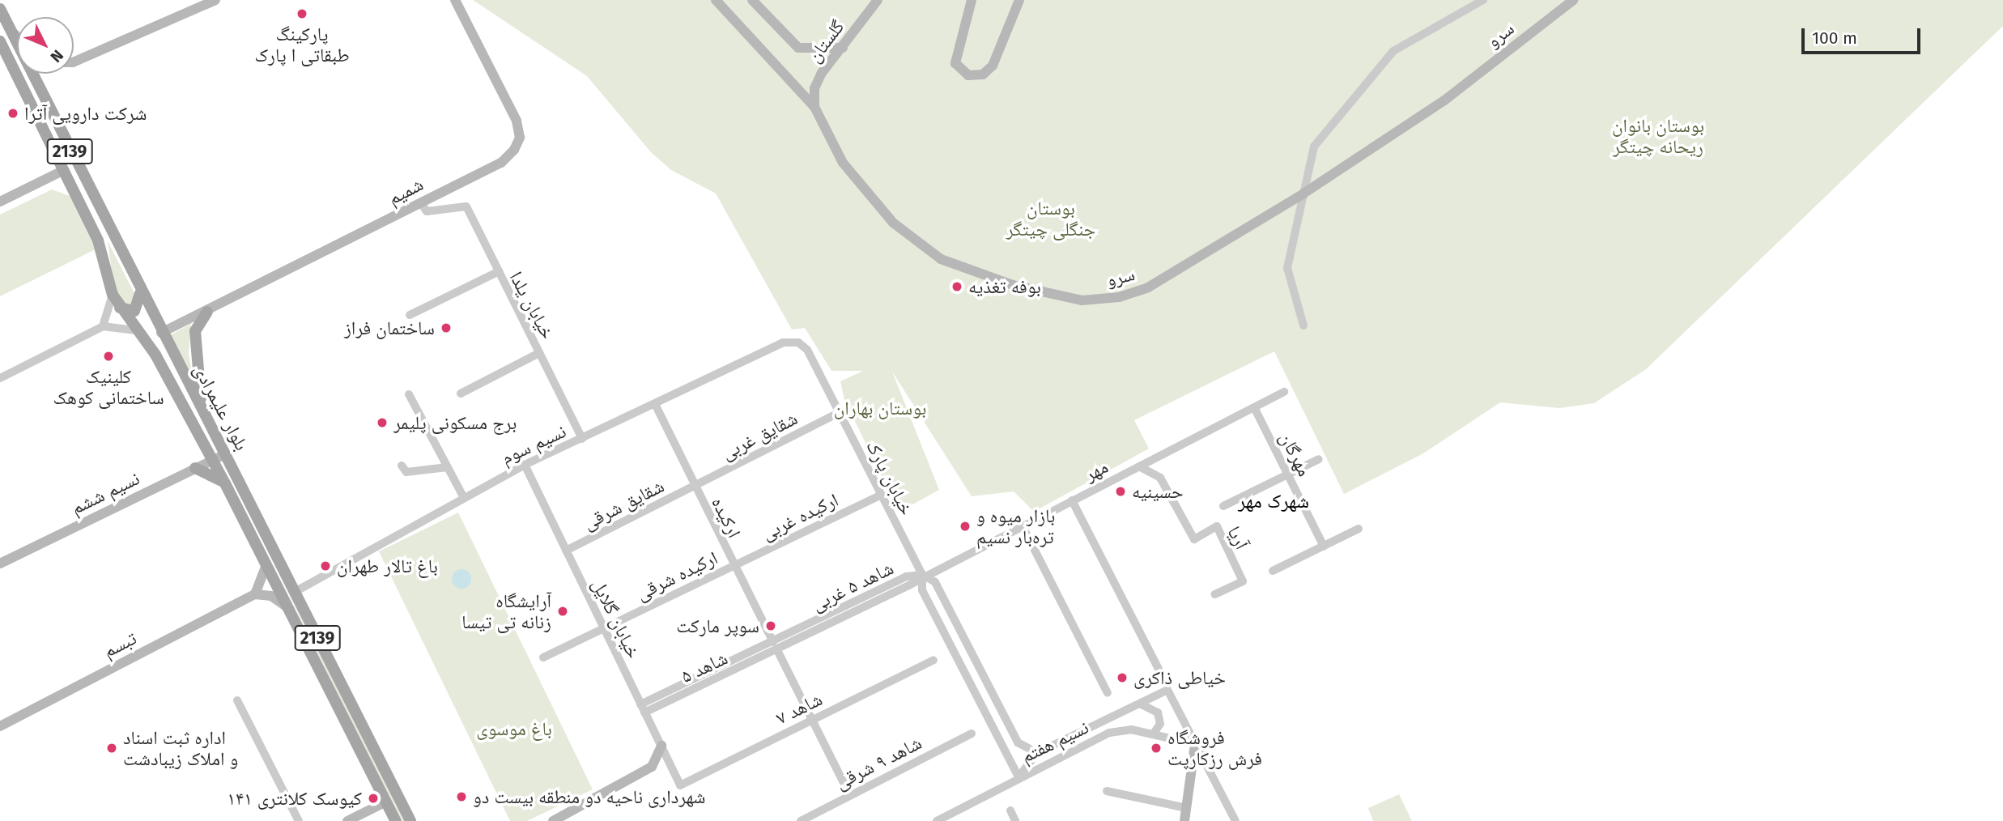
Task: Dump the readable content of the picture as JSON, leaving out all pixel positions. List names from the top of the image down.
{
  "streets": {
    "main road": ["2139", "بلوار علیمرادی"],
    "street": [
      "سرو",
      "گلستان",
      "شمیم",
      "خیابان یلدا",
      "شقایق غربی",
      "نسیم سوم",
      "مهرگان",
      "مهر",
      "خیابان پارک",
      "نسیم ششم",
      "شقایق شرقی",
      "ارکیده غربی",
      "ارکیده",
      "آریا",
      "ارکیده شرقی",
      "شاهد ۵ غربی",
      "خیابان گلایل",
      "تبسم",
      "شاهد ۵",
      "شاهد ۷",
      "نسیم هفتم",
      "شاهد ۹ شرقی"
    ]
  },
  "crossings": [
    ["سرو", "گلستان"],
    ["شمیم", "بلوار علیمرادی"],
    ["خیابان یلدا", "نسیم سوم"],
    ["بلوار علیمرادی", "نسیم سوم"],
    ["بلوار علیمرادی", "نسیم ششم"],
    ["شقایق غربی", "خیابان پارک"],
    ["شقایق غربی", "شقایق شرقی"],
    ["شقایق غربی", "ارکیده"],
    ["نسیم سوم", "خیابان پارک"],
    ["نسیم سوم", "ارکیده"],
    ["نسیم سوم", "خیابان گلایل"],
    ["مهرگان", "مهر"],
    ["مهر", "خیابان پارک"],
    ["مهر", "آریا"],
    ["مهر", "شاهد ۵ غربی"],
    ["خیابان پارک", "ارکیده غربی"],
    ["خیابان پارک", "شاهد ۵ غربی"],
    ["خیابان پارک", "نسیم هفتم"],
    ["شقایق شرقی", "ارکیده"],
    ["شقایق شرقی", "خیابان گلایل"],
    ["ارکیده غربی", "ارکیده"],
    ["ارکیده غربی", "ارکیده شرقی"],
    ["ارکیده", "ارکیده شرقی"],
    ["ارکیده", "شاهد ۵ غربی"],
    ["ارکیده", "شاهد ۵"],
    ["ارکیده", "شاهد ۷"],
    ["ارکیده", "شاهد ۹ شرقی"],
    ["ارکیده شرقی", "خیابان گلایل"],
    ["شاهد ۵ غربی", "شاهد ۵"],
    ["خیابان گلایل", "شاهد ۵"],
    ["خیابان گلایل", "شاهد ۷"]
  ],
  "districts": ["شهرک مهر"],
  "parks": [
    "بوستان بانوان ریحانه چیتگر",
    "بوستان جنگلی چیتگر",
    "بوستان بهاران",
    "باغ موسوی"
  ],
  "places": [
    "پارکینگ طبقاتی ا پارک",
    "شرکت دارویی آترا",
    "بوفه تغذیه",
    "ساختمان فراز",
    "کلینیک ساختمانی کوهک",
    "برج مسکونی پلیمر",
    "حسینیه",
    "بازار میوه و تره‌بار نسیم",
    "باغ تالار طهران",
    "آرایشگاه زنانه تی تیسا",
    "سوپر مارکت",
    "خیاطی ذاکری",
    "اداره ثبت اسناد و املاک زیبادشت",
    "فروشگاه فرش رزکارپت",
    "شهرداری ناحیه دو منطقه بیست دو",
    "کیوسک کلانتری ۱۴۱"
  ],
  "scale_bar": "100 m",
  "north": "bottom right"
}
